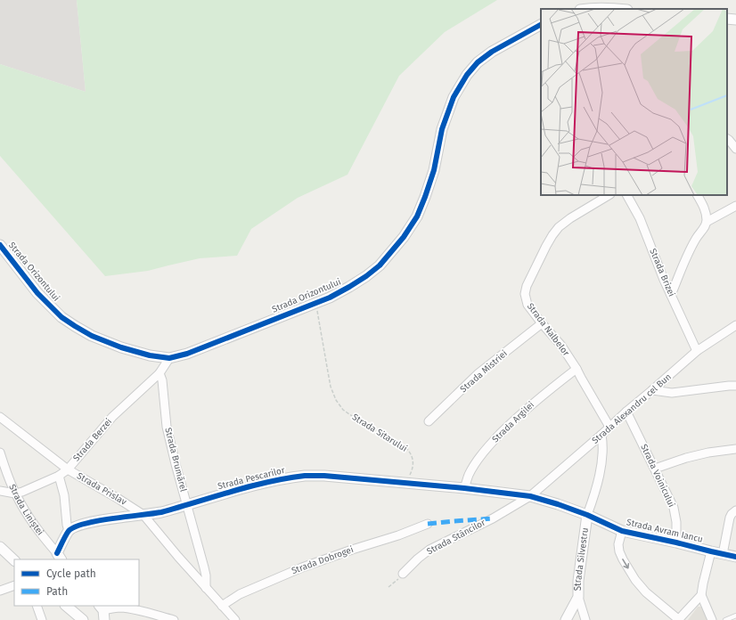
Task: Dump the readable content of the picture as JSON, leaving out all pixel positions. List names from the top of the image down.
{
  "streets": {
    "street": [
      "Strada Orizontului",
      "Strada Brizei",
      "Strada Nalbelor",
      "Strada Mistriei",
      "Strada Alexandru cel Bun",
      "Strada Argilei",
      "Strada Berzei",
      "Strada Brumărel",
      "Strada Voinicului",
      "Strada Pescarilor",
      "Strada Prislav",
      "Strada Liniștei",
      "Strada Avram Iancu",
      "Strada Stâncilor",
      "Strada Silvestru",
      "Strada Dobrogei"
    ],
    "path": ["Strada Sitarului"]
  },
  "crossings": [
    ["Strada Orizontului", "Strada Sitarului"],
    ["Strada Orizontului", "Strada Berzei"],
    ["Strada Brizei", "Strada Alexandru cel Bun"],
    ["Strada Nalbelor", "Strada Mistriei"],
    ["Strada Nalbelor", "Strada Alexandru cel Bun"],
    ["Strada Nalbelor", "Strada Argilei"],
    ["Strada Alexandru cel Bun", "Strada Voinicului"],
    ["Strada Alexandru cel Bun", "Strada Pescarilor"],
    ["Strada Alexandru cel Bun", "Strada Avram Iancu"],
    ["Strada Alexandru cel Bun", "Strada Stâncilor"],
    ["Strada Alexandru cel Bun", "Strada Silvestru"],
    ["Strada Argilei", "Strada Pescarilor"],
    ["Strada Sitarului", "Strada Pescarilor"],
    ["Strada Berzei", "Strada Brumărel"],
    ["Strada Berzei", "Strada Prislav"],
    ["Strada Berzei", "Strada Liniștei"],
    ["Strada Brumărel", "Strada Pescarilor"],
    ["Strada Brumărel", "Strada Prislav"],
    ["Strada Voinicului", "Strada Avram Iancu"],
    ["Strada Pescarilor", "Strada Prislav"],
    ["Strada Pescarilor", "Strada Avram Iancu"],
    ["Strada Pescarilor", "Strada Stâncilor"],
    ["Strada Prislav", "Strada Dobrogei"],
    ["Strada Avram Iancu", "Strada Stâncilor"],
    ["Strada Avram Iancu", "Strada Silvestru"]
  ],
  "legend": ["Cycle path", "Path"]
}
